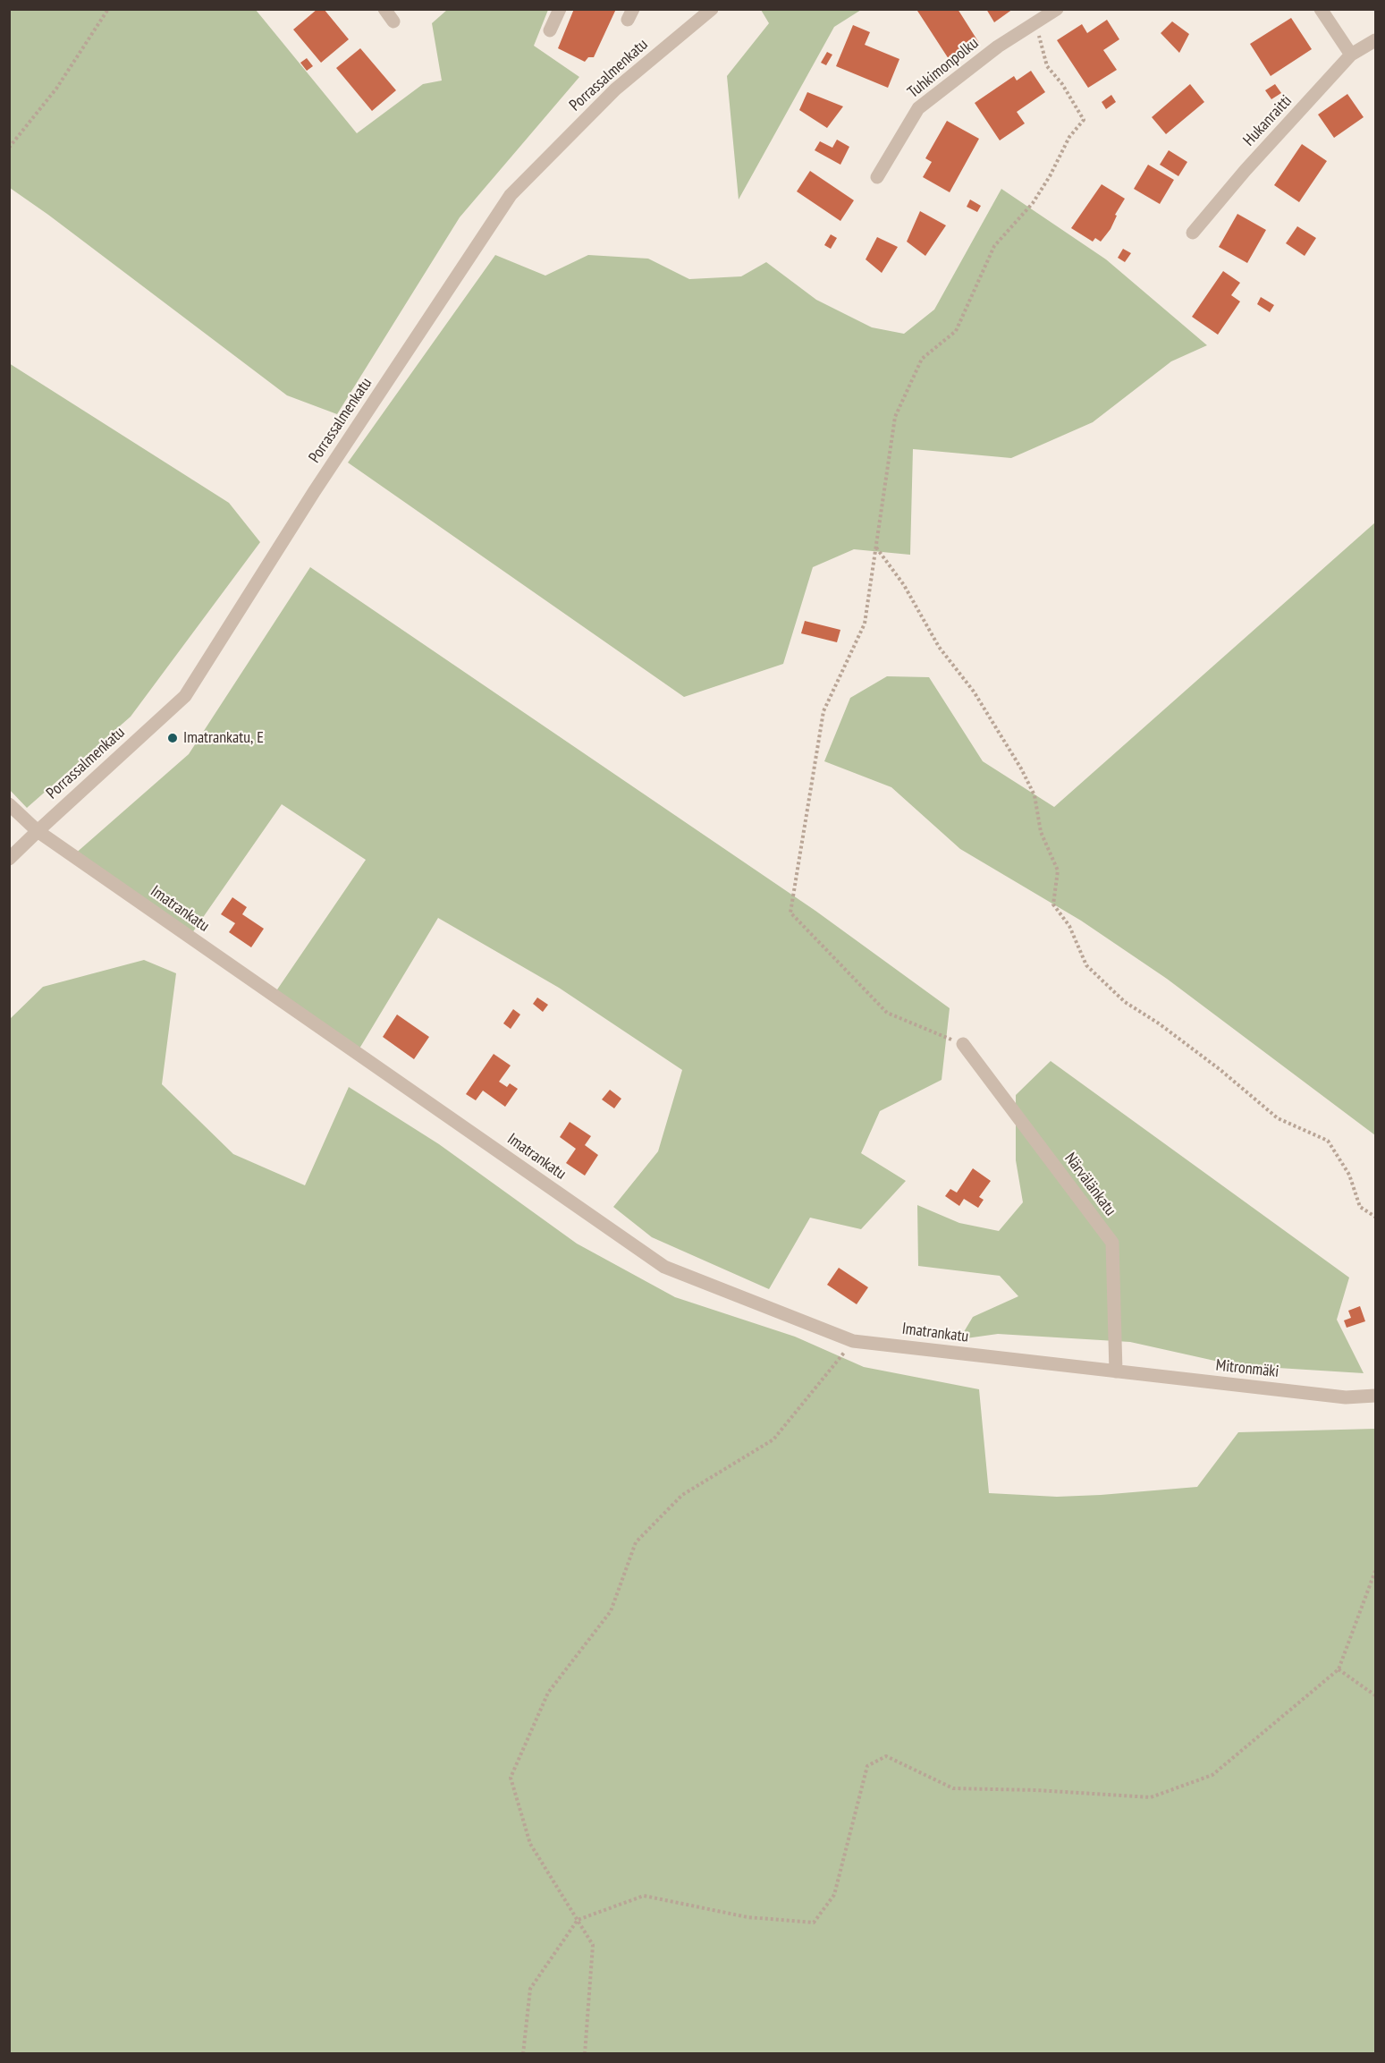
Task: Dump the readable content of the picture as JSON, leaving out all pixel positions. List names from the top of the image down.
{
  "streets": {
    "street": [
      "Tuhkimonpolku",
      "Porrassalmenkatu",
      "Hukanraitti",
      "Imatrankatu",
      "Närvälänkatu",
      "Mitronmäki"
    ]
  },
  "crossings": [
    ["Porrassalmenkatu", "Imatrankatu"],
    ["Imatrankatu", "Närvälänkatu"],
    ["Imatrankatu", "Mitronmäki"],
    ["Närvälänkatu", "Mitronmäki"]
  ],
  "places": ["Imatrankatu, E"]
}
